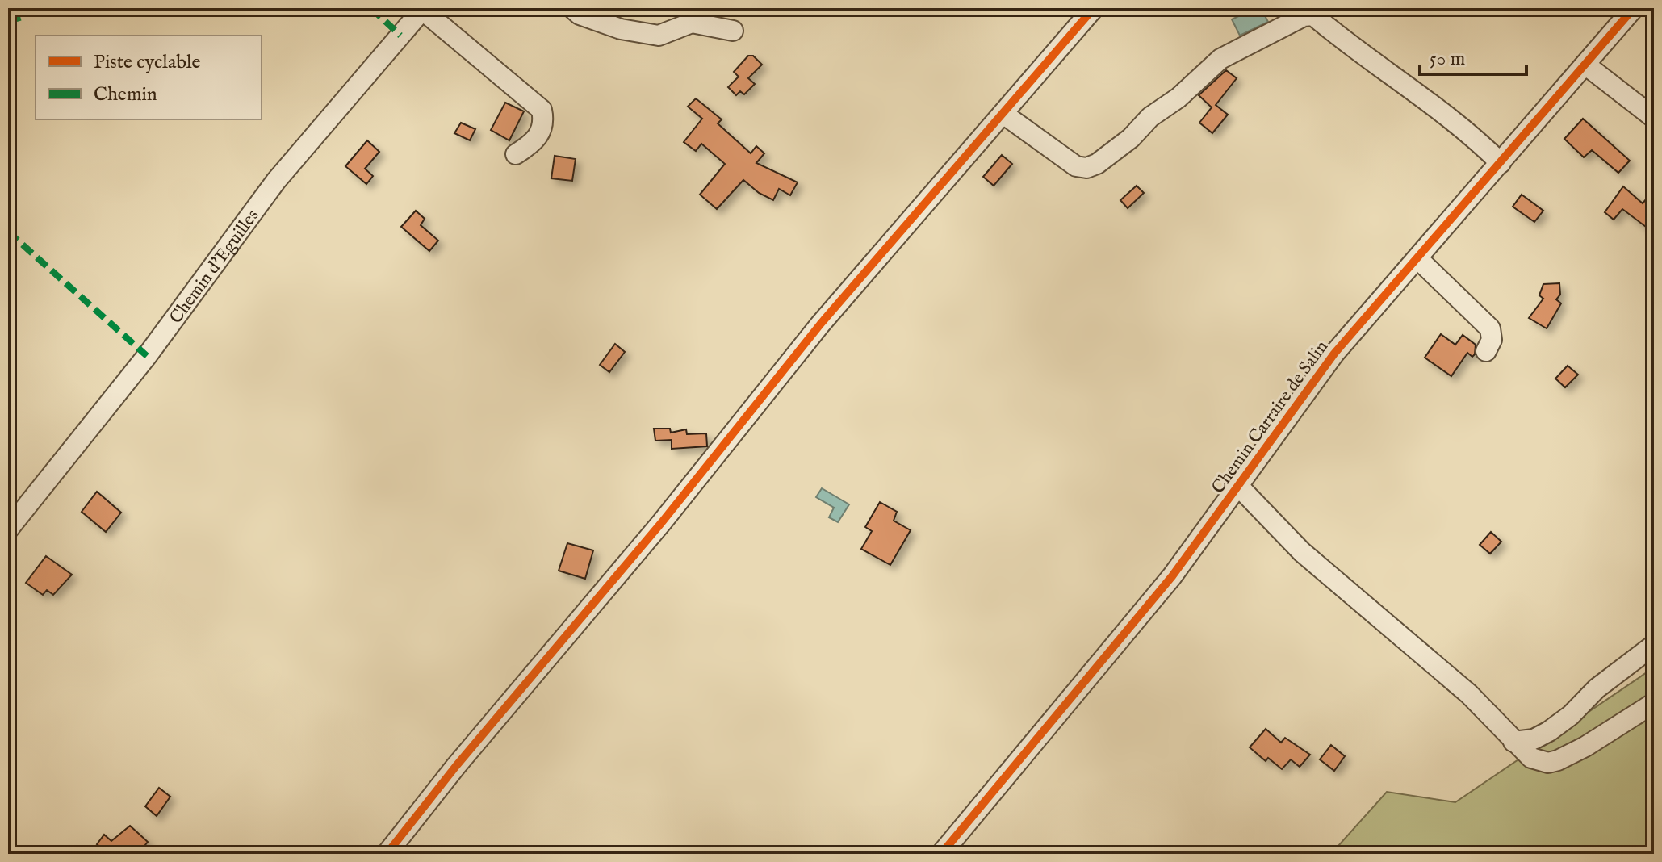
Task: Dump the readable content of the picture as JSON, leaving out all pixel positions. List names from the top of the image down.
{
  "streets": {
    "street": ["Chemin d'Eguilles", "Chemin Carraire de Salin"]
  },
  "legend": ["Piste cyclable", "Chemin"],
  "scale_bar": "50 m"
}
